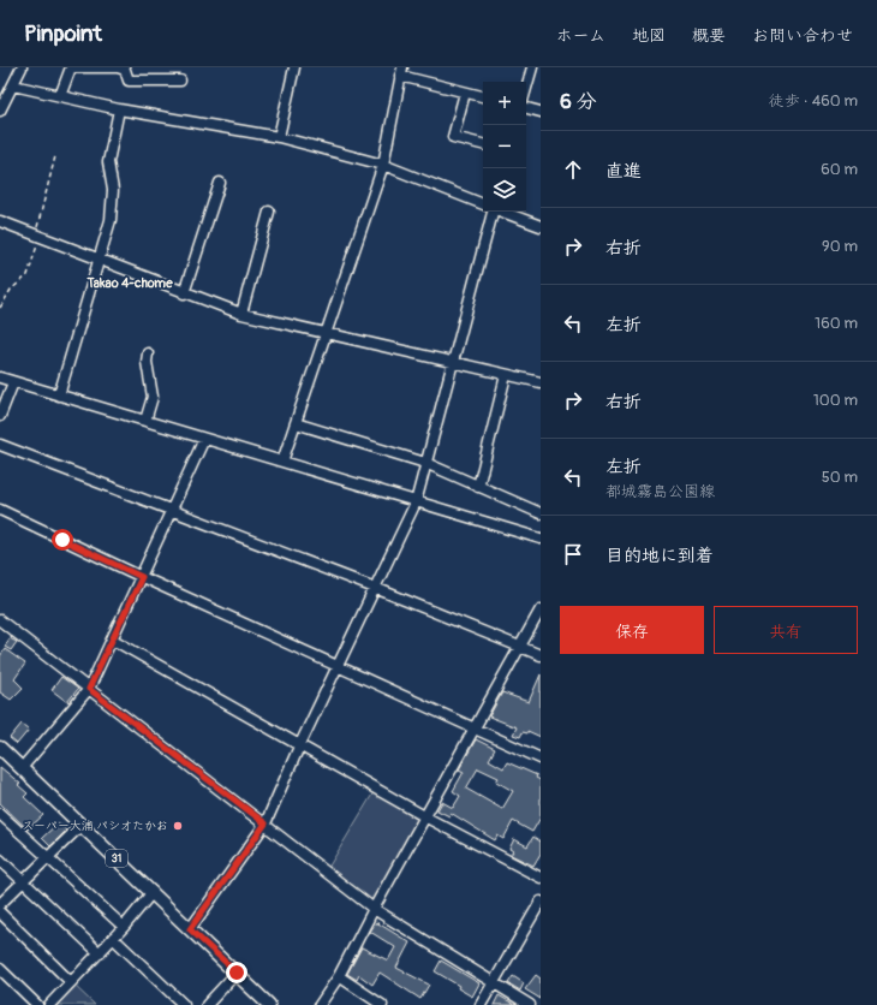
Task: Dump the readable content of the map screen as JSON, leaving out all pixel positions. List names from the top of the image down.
{
  "streets": {
    "main road": ["31"]
  },
  "districts": ["Takao 4-chome"],
  "places": ["スーパー大浦 パシオたかお"],
  "page": {
    "header": "Pinpoint",
    "nav": [
      "ホーム",
      "地図",
      "概要",
      "お問い合わせ"
    ],
    "heading": ["6 分", "徒歩 · 460 m"],
    "map_buttons": ["+", "−"],
    "list": [
      ["直進", "60 m"],
      ["右折", "90 m"],
      ["左折", "160 m"],
      ["右折", "100 m"],
      ["左折", "都城霧島公園線", "50 m"],
      "目的地に到着"
    ],
    "buttons": ["保存", "共有"]
  }
}
